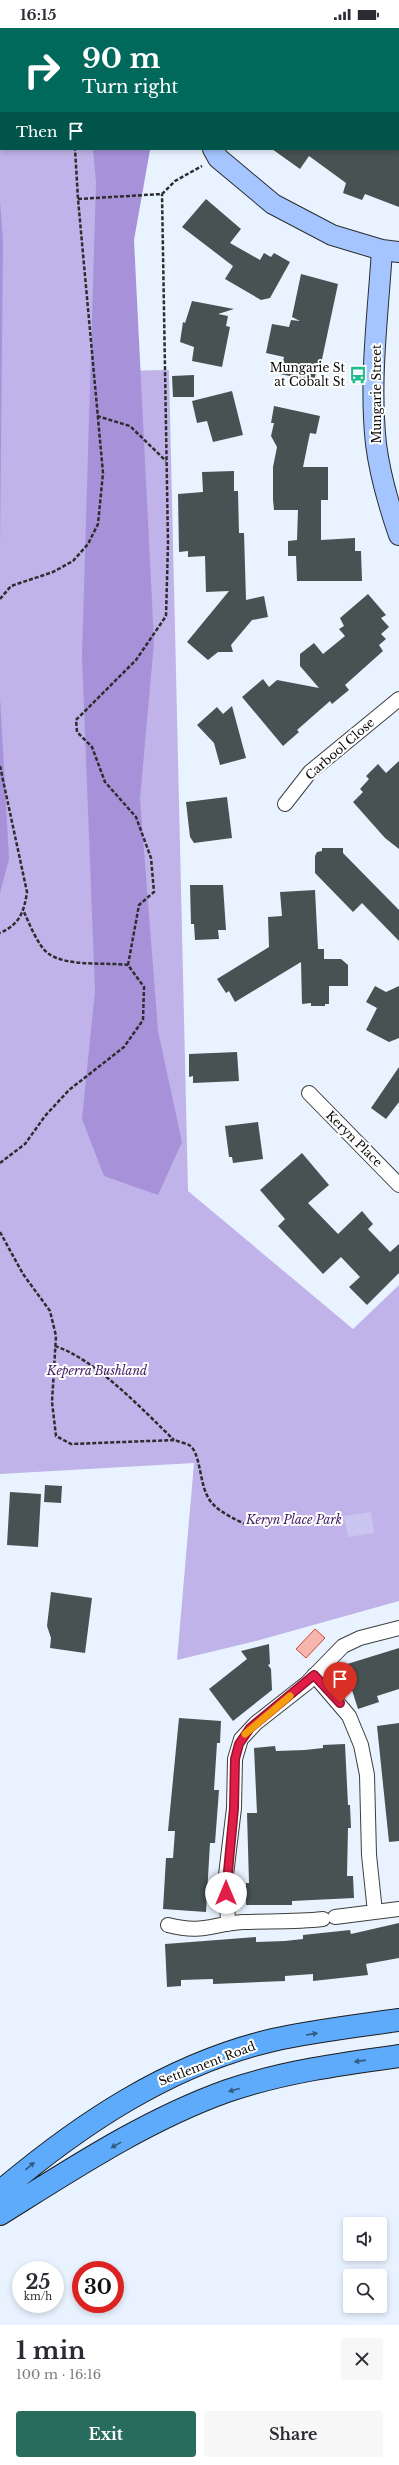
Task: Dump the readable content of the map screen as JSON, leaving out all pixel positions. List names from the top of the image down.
{
  "streets": {
    "main road": ["Settlement Road"],
    "street": ["Mungarie Street", "Carbool Close", "Keryn Place"]
  },
  "parks": ["Keperra Bushland", "Keryn Place Park"],
  "places": {
    "bus stop": ["Mungarie St at Cobalt St"]
  },
  "page": {
    "status": "16:15",
    "turn": ["90 m", "Turn right"],
    "then": "Then",
    "speed": "25 km/h",
    "limit": "30",
    "heading": ["1 min", "100 m · 16:16"],
    "buttons": ["Exit", "Share"]
  }
}
